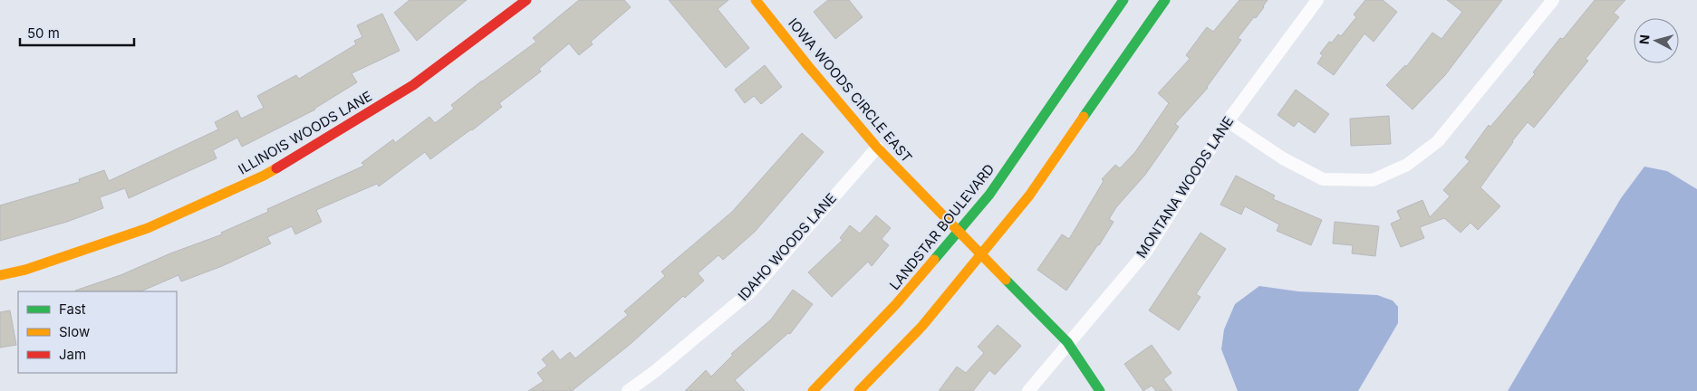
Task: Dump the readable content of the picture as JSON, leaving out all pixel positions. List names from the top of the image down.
{
  "streets": {
    "street": [
      "IOWA WOODS CIRCLE EAST",
      "ILLINOIS WOODS LANE",
      "MONTANA WOODS LANE",
      "LANDSTAR BOULEVARD",
      "IDAHO WOODS LANE"
    ]
  },
  "crossings": [
    ["IOWA WOODS CIRCLE EAST", "MONTANA WOODS LANE"],
    ["IOWA WOODS CIRCLE EAST", "LANDSTAR BOULEVARD"],
    ["IOWA WOODS CIRCLE EAST", "IDAHO WOODS LANE"]
  ],
  "legend": ["Fast", "Slow", "Jam"],
  "scale_bar": "50 m",
  "north": "left"
}
